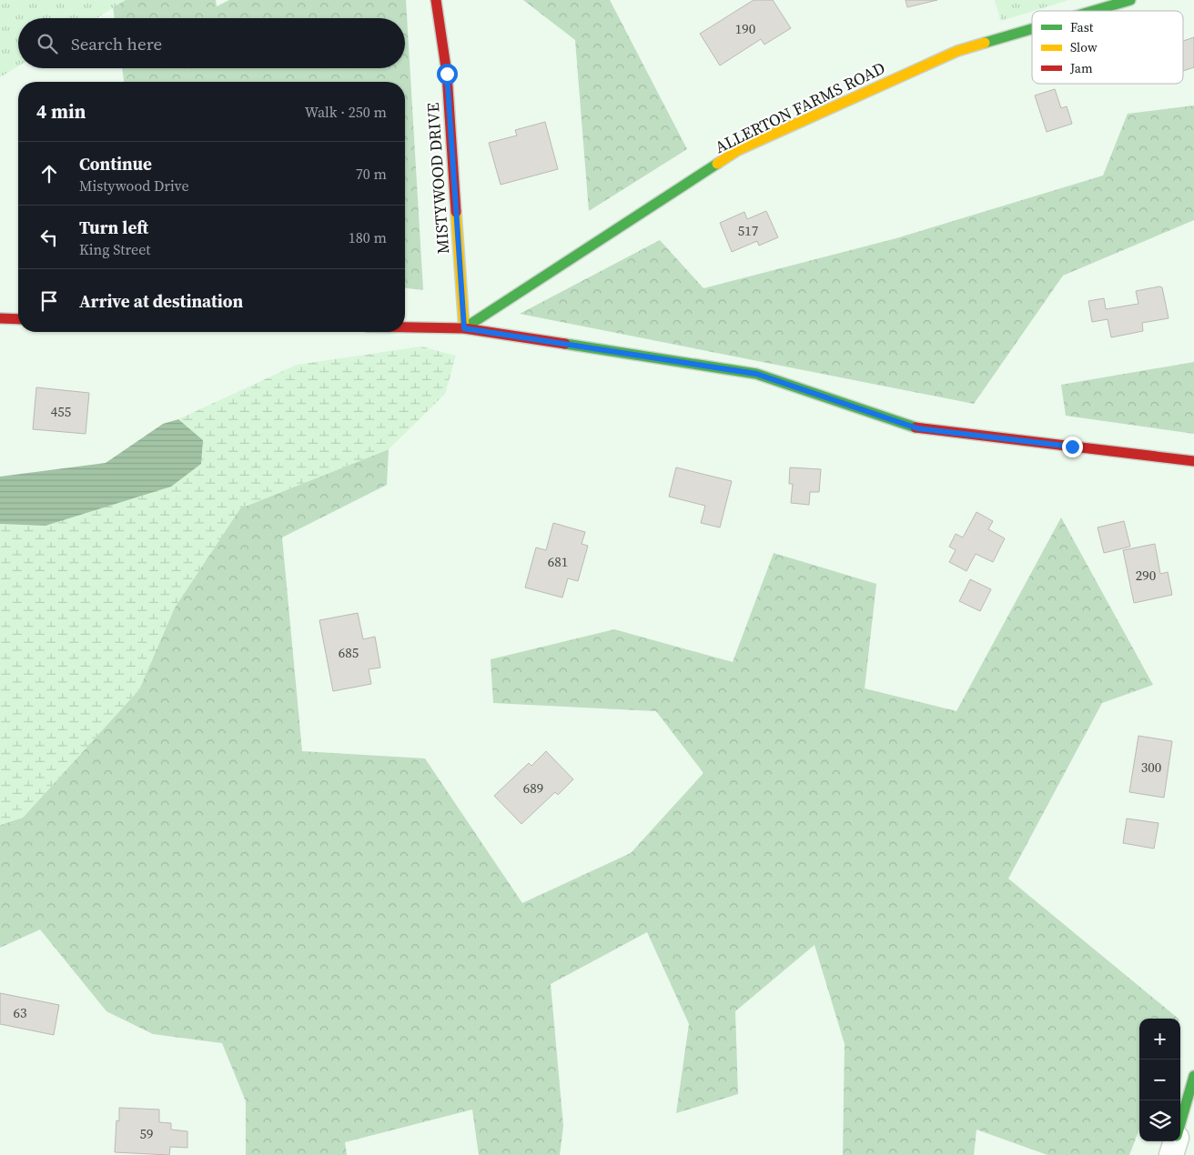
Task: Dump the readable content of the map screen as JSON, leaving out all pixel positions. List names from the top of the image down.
{
  "streets": {
    "street": ["ALLERTON FARMS ROAD", "MISTYWOOD DRIVE"]
  },
  "crossings": [
    ["ALLERTON FARMS ROAD", "MISTYWOOD DRIVE"]
  ],
  "house_numbers": [
    "190",
    "517",
    "455",
    "681",
    "290",
    "685",
    "300",
    "689",
    "63",
    "59"
  ],
  "legend": ["Fast", "Slow", "Jam"],
  "page": {
    "search": "Search here",
    "heading": ["4 min", "Walk · 250 m"],
    "list": [
      ["Continue", "Mistywood Drive", "70 m"],
      ["Turn left", "King Street", "180 m"],
      "Arrive at destination"
    ],
    "map_buttons": ["+", "−"]
  }
}
